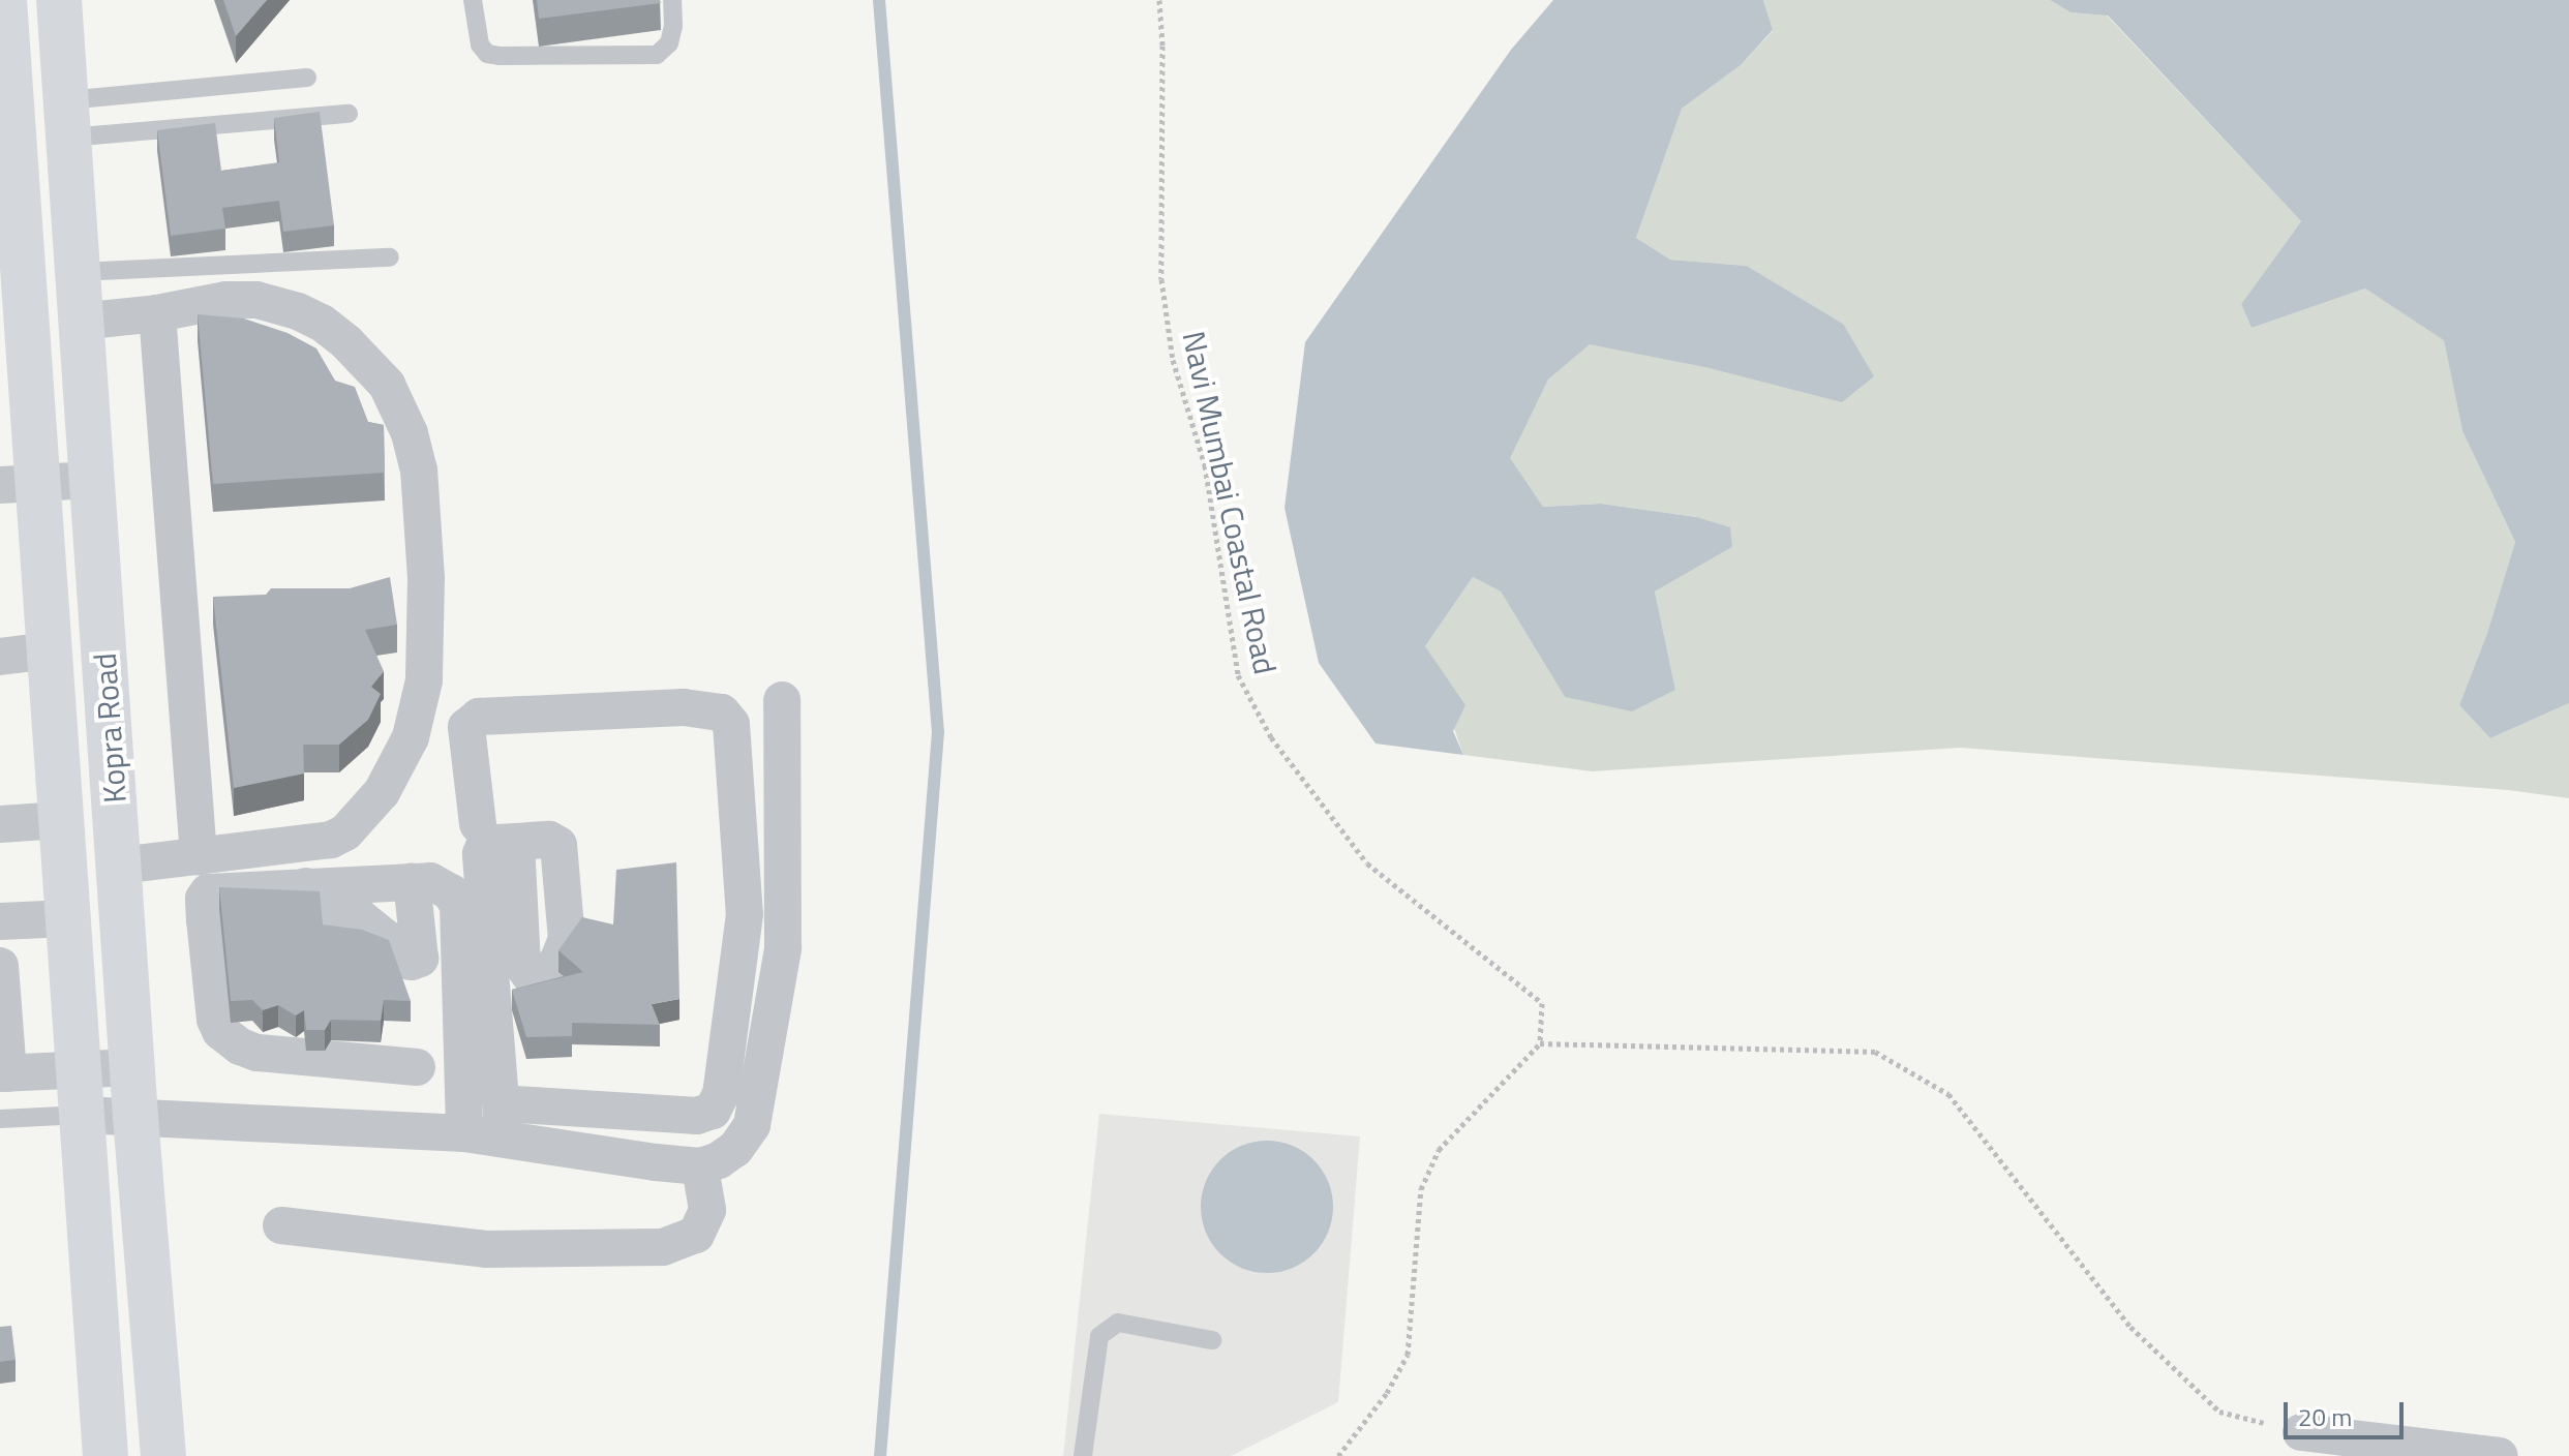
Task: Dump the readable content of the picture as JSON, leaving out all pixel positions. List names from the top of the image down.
{
  "streets": {
    "street": ["Kopra Road"],
    "path": ["Navi Mumbai Coastal Road"]
  },
  "scale_bar": "20 m"
}
